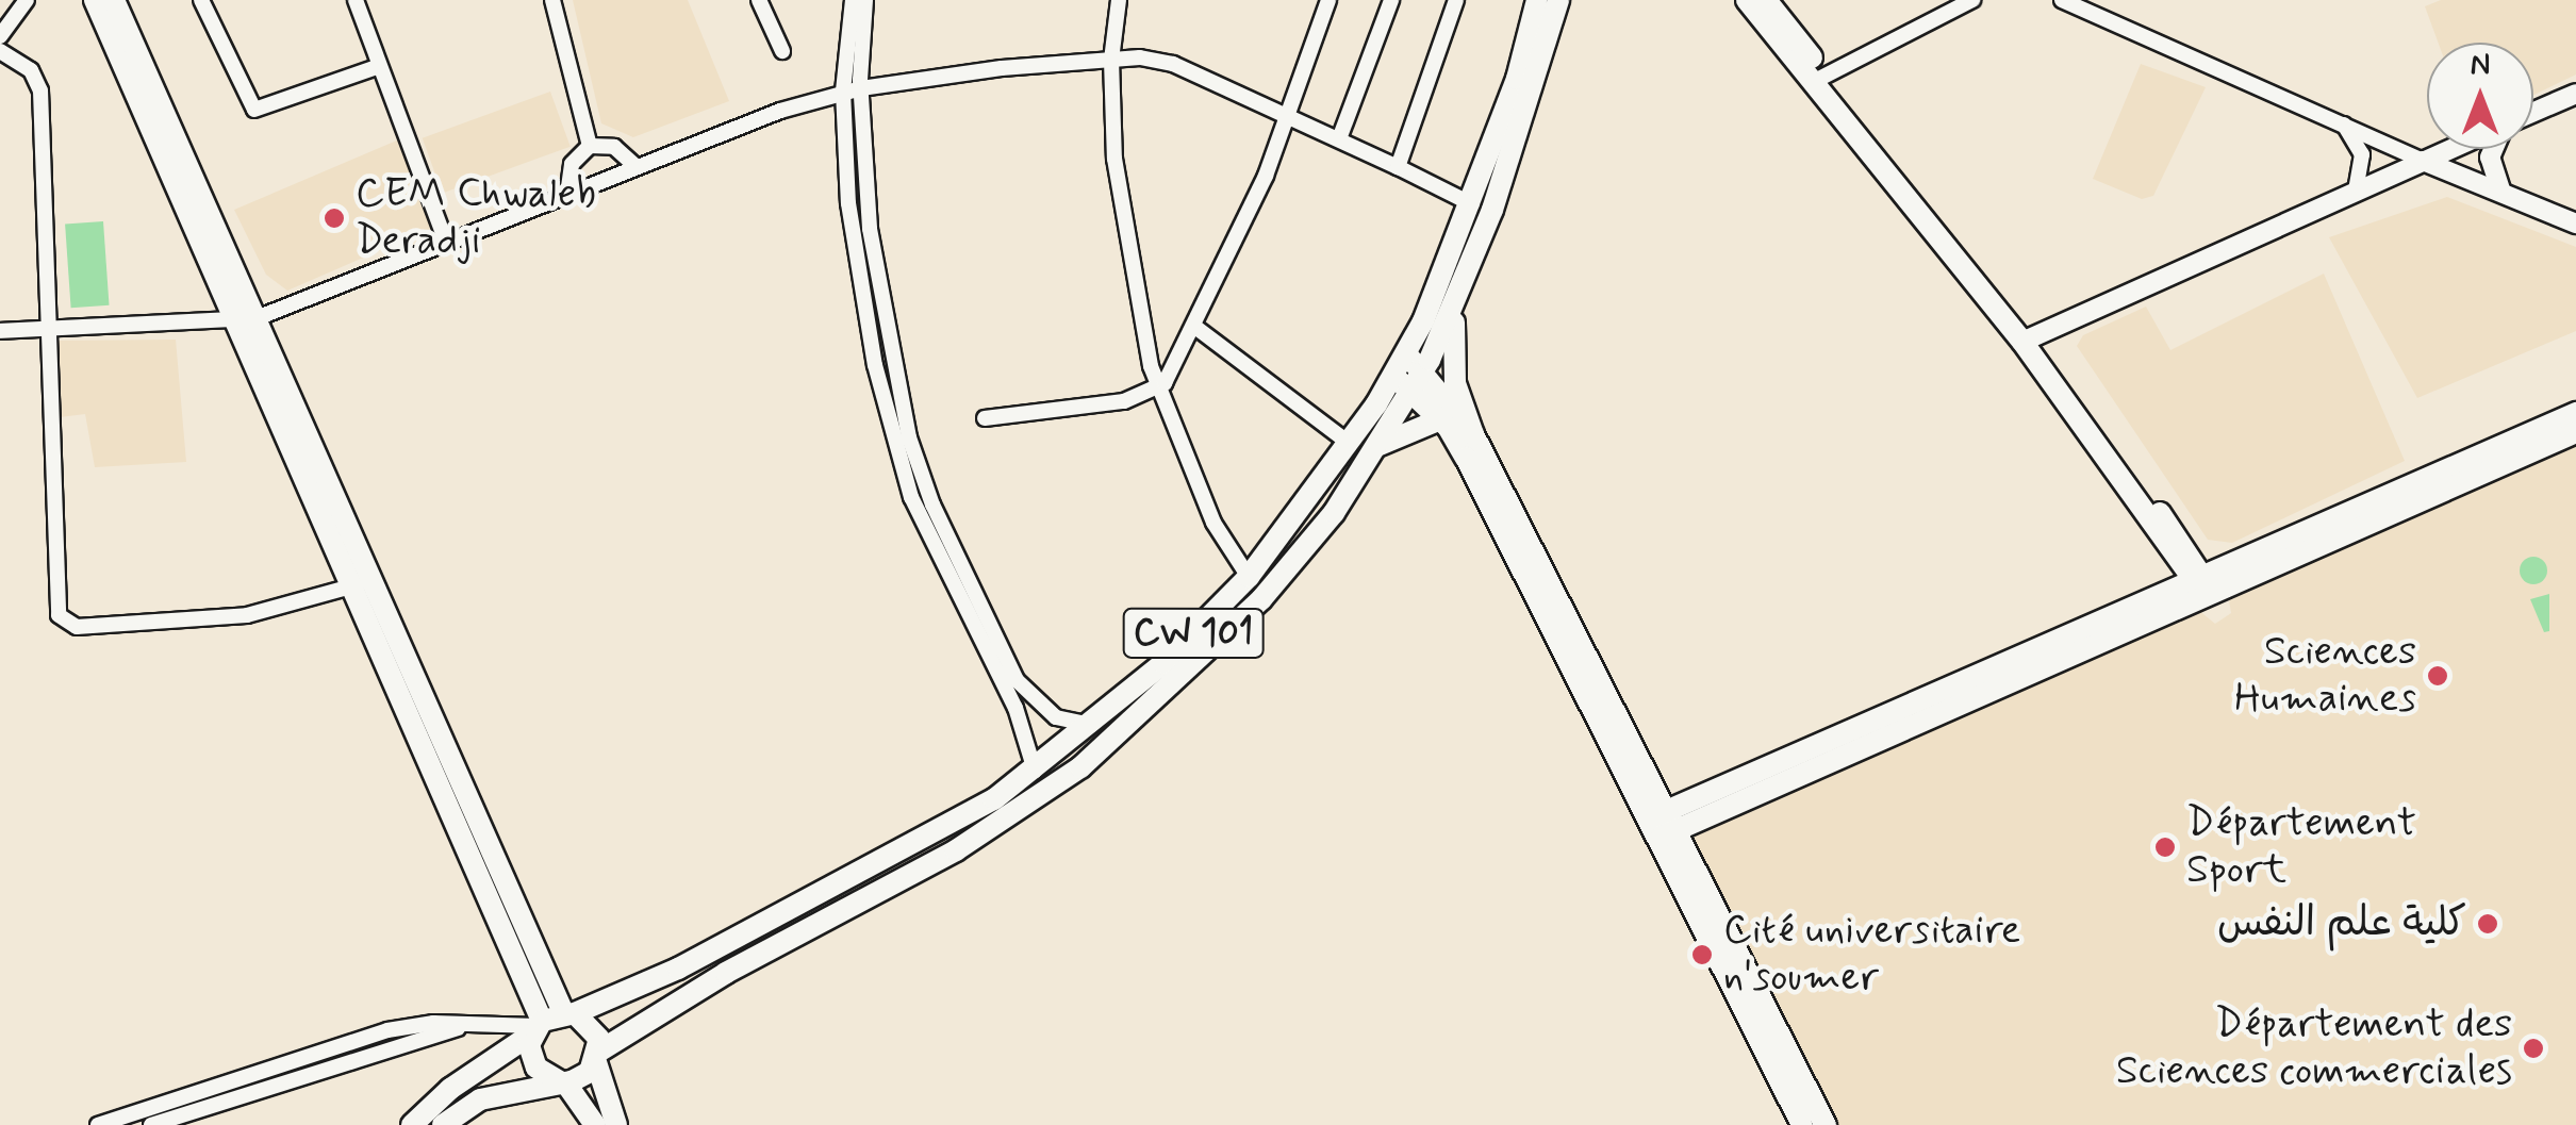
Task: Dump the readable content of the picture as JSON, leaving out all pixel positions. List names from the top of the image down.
{
  "streets": {
    "main road": ["CW 101"]
  },
  "places": [
    "CEM Chwaleb Deradji",
    "Sciences Humaines",
    "Département Sport",
    "كلية علم النفس",
    "Cité universitaire n'soumer",
    "Département des Sciences commerciales"
  ],
  "north": "top"
}
